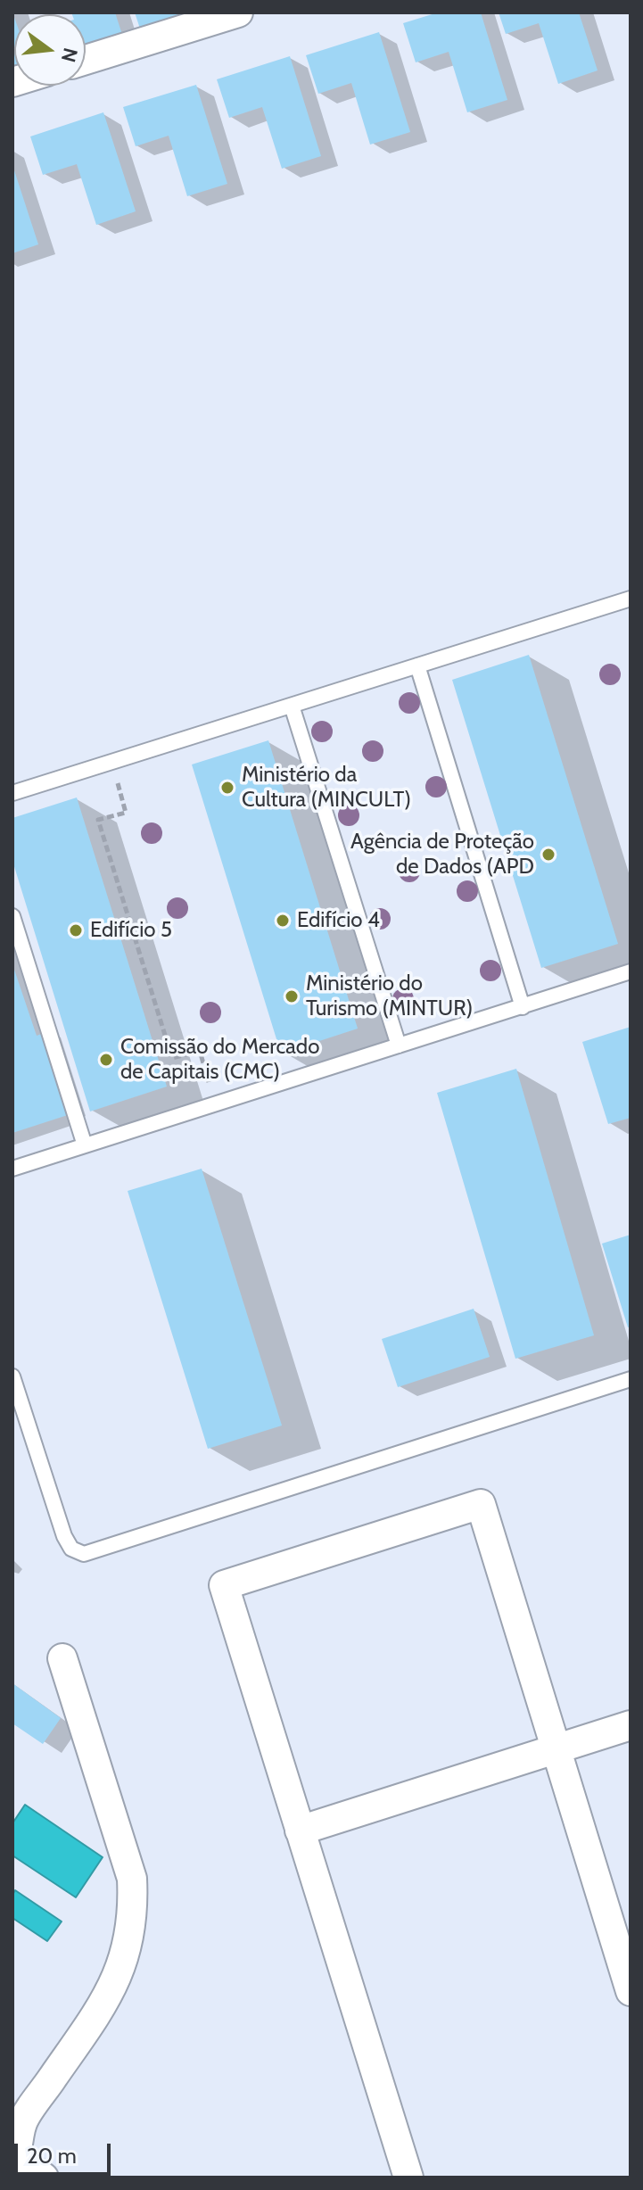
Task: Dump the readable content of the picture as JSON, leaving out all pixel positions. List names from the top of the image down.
{
  "places": [
    "Ministério da Cultura (MINCULT)",
    "Agência de Proteção de Dados (APD",
    "Edifício 4",
    "Edifício 5",
    "Ministério do Turismo (MINTUR)",
    "Comissão do Mercado de Capitais (CMC)"
  ],
  "scale_bar": "20 m",
  "north": "right"
}
